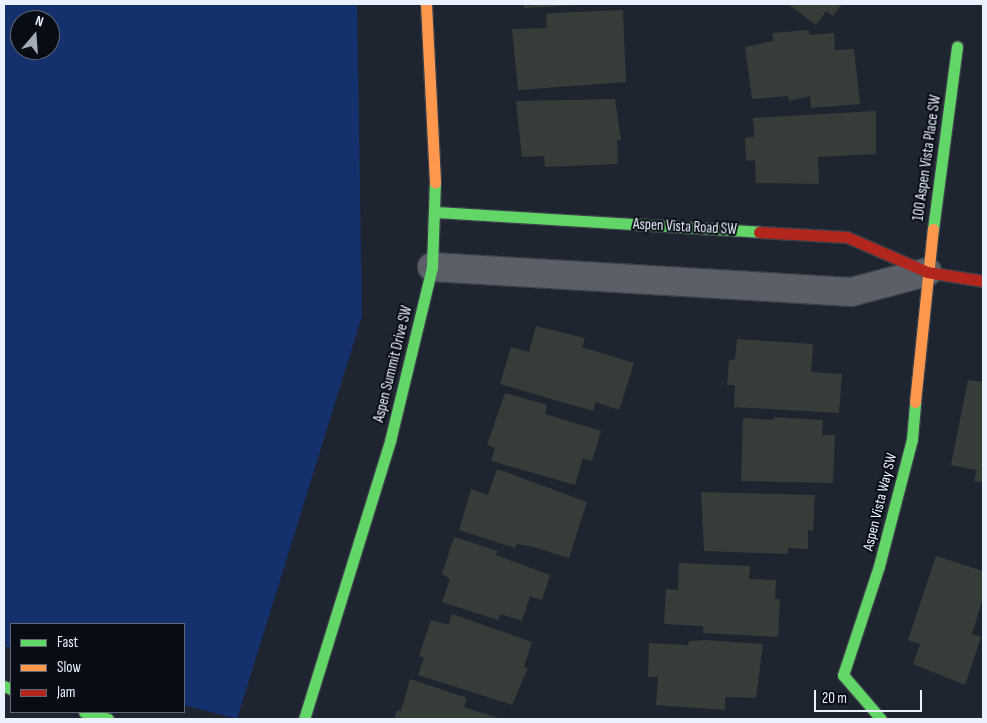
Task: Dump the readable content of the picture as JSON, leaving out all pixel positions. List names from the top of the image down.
{
  "streets": {
    "street": [
      "100 Aspen Vista Place SW",
      "Aspen Vista Road SW",
      "Aspen Summit Drive SW",
      "Aspen Vista Way SW"
    ]
  },
  "crossings": [
    ["100 Aspen Vista Place SW", "Aspen Vista Road SW"],
    ["100 Aspen Vista Place SW", "Aspen Vista Way SW"],
    ["Aspen Vista Road SW", "Aspen Summit Drive SW"],
    ["Aspen Vista Road SW", "Aspen Vista Way SW"]
  ],
  "legend": ["Fast", "Slow", "Jam"],
  "scale_bar": "20 m",
  "north": "top"
}
